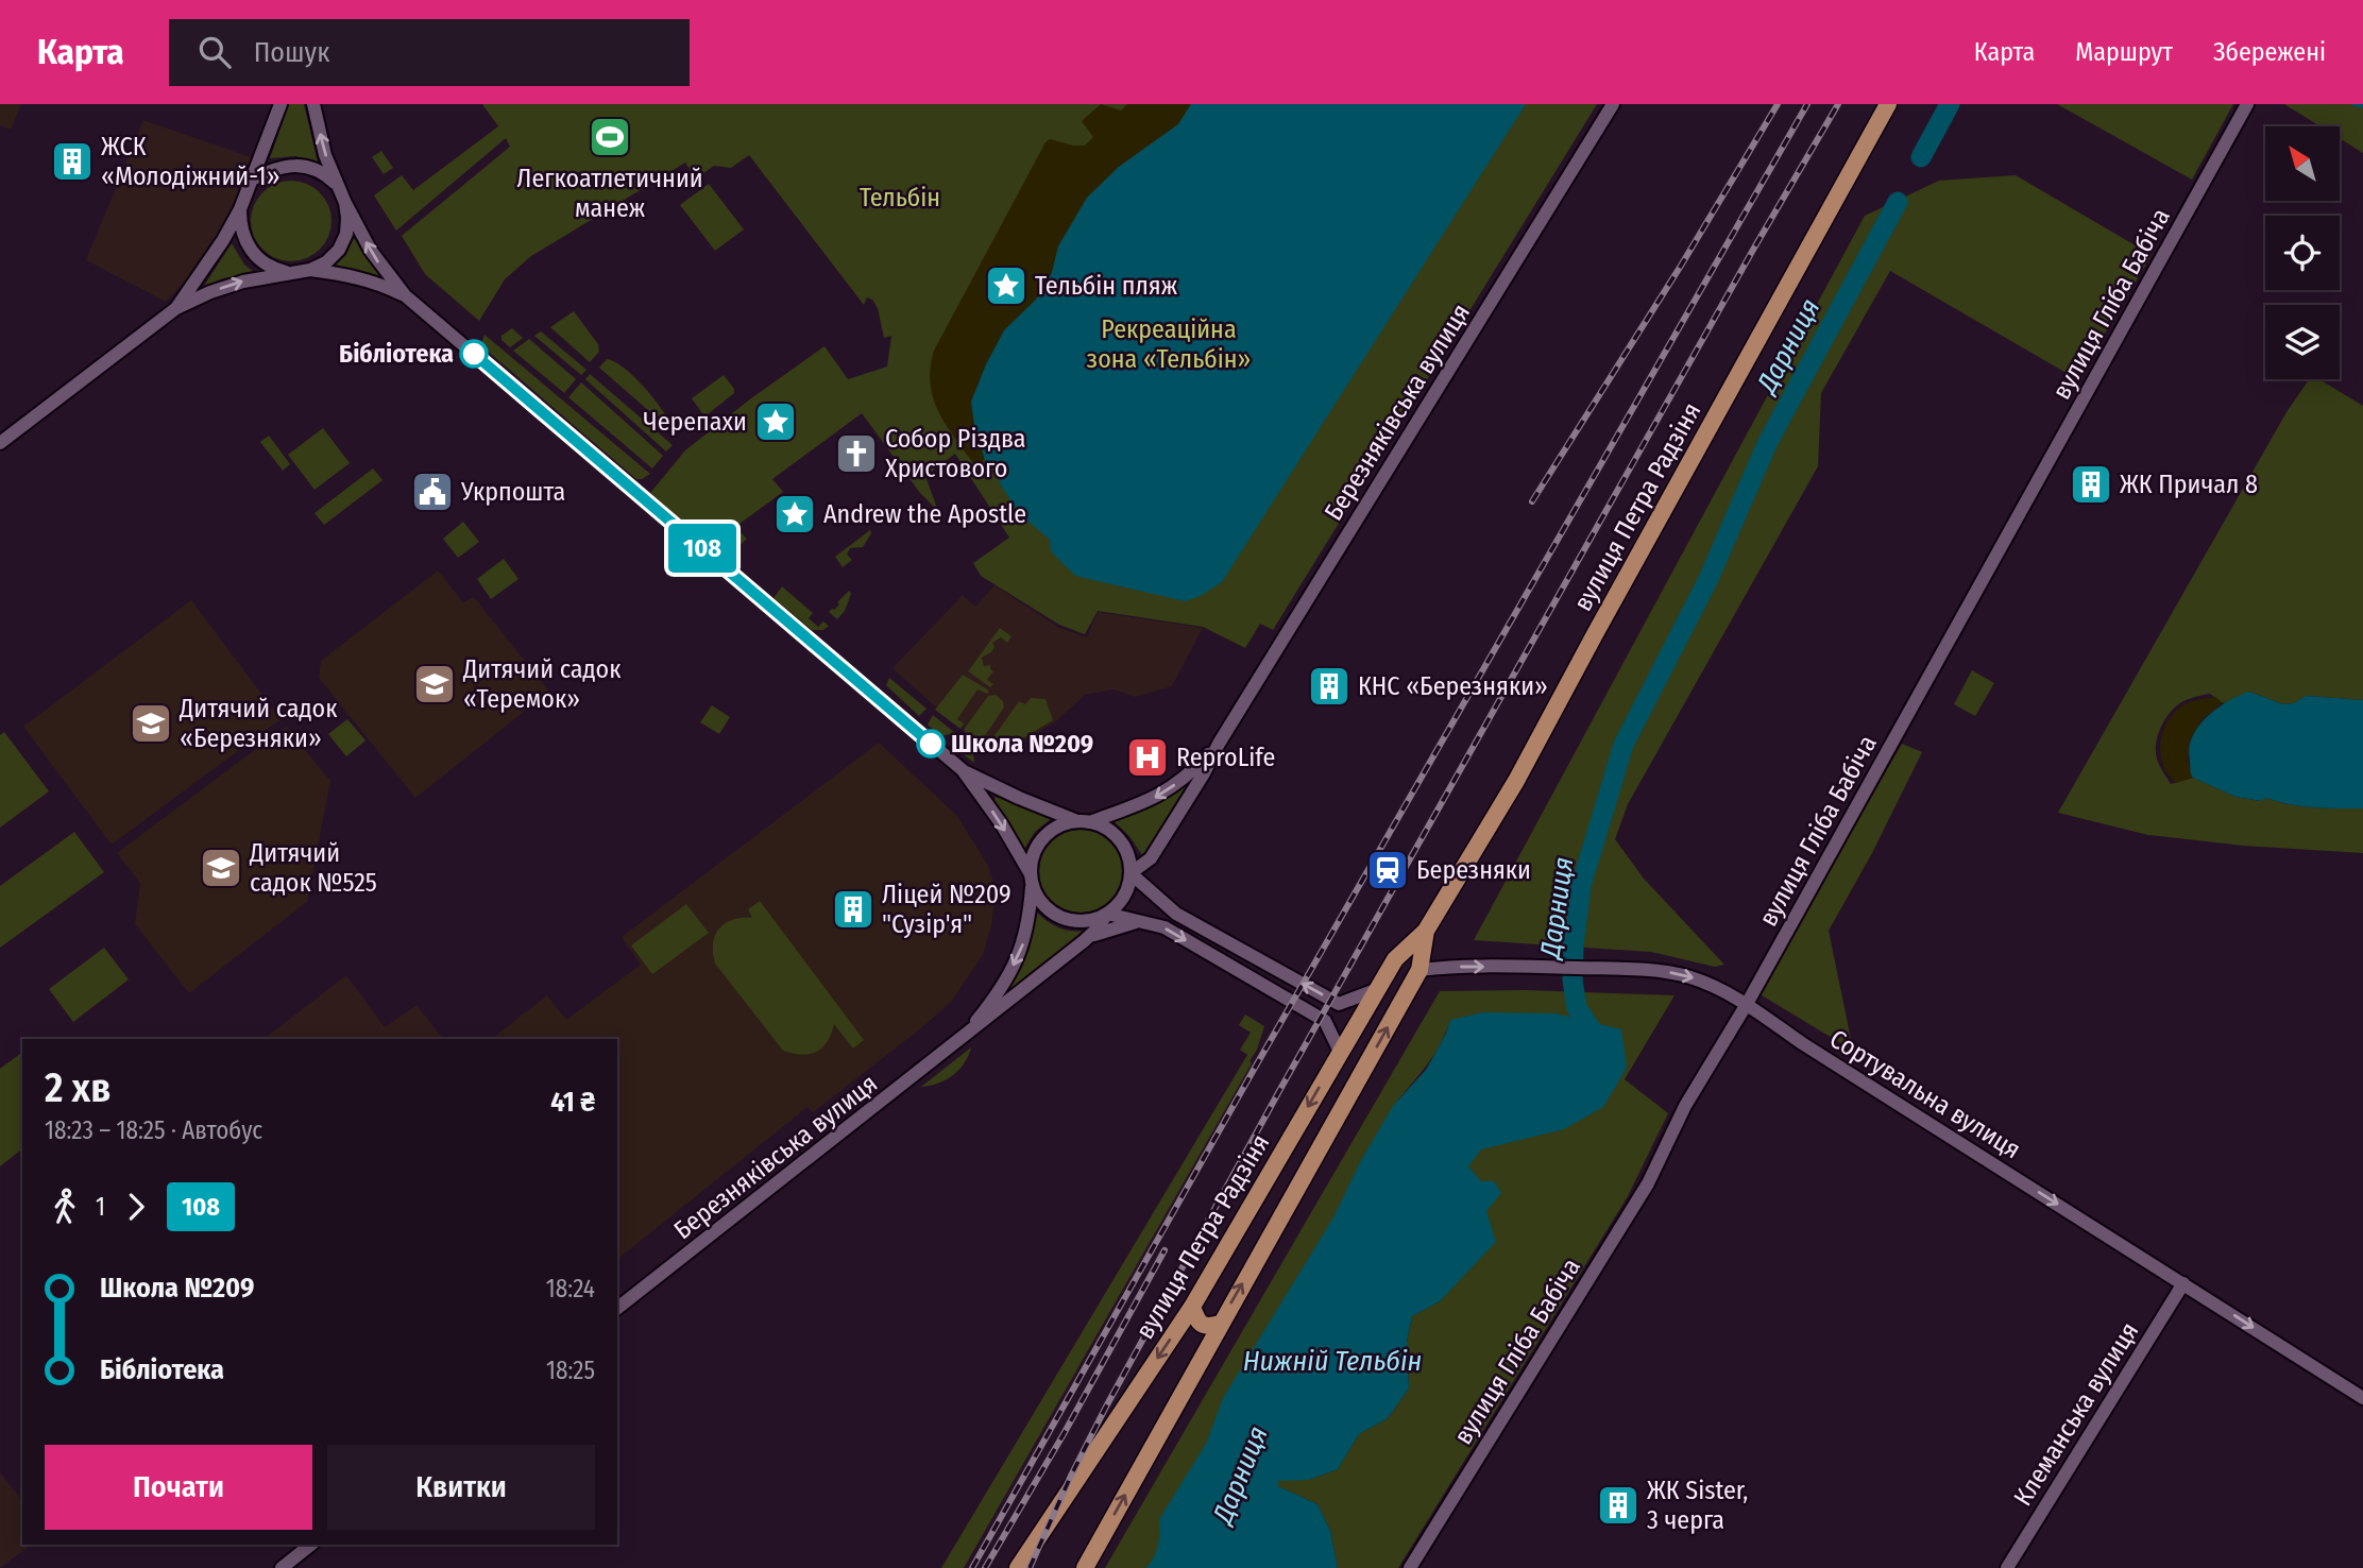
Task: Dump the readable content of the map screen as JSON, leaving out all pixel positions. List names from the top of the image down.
{
  "streets": {
    "main road": ["вулиця Петра Радзіня"],
    "street": [
      "вулиця Гліба Бабіча",
      "Березняківська вулиця",
      "Сортувальна вулиця",
      "Клеманська вулиця"
    ]
  },
  "crossings": [
    ["вулиця Гліба Бабіча", "Сортувальна вулиця"],
    ["вулиця Петра Радзіня", "Сортувальна вулиця"],
    ["Сортувальна вулиця", "Клеманська вулиця"]
  ],
  "one_way": ["Сортувальна вулиця"],
  "water": ["Дарниця", "Нижній Тельбін"],
  "parks": ["Тельбін", "Рекреаційна зона «Тельбін»"],
  "places": {
    "sports": ["Легкоатлетичний манеж"],
    "building": [
      "ЖСК «Молодіжний-1»",
      "ЖК Причал 8",
      "КНС «Березняки»",
      "Ліцей №209 \"Сузір'я\"",
      "ЖК Sister, 3 черга"
    ],
    "place": ["Тельбін пляж", "Черепахи", "Andrew the Apostle"],
    "other": ["Бібліотека", "Школа №209"],
    "church": ["Собор Різдва Христового"],
    "public building": ["Укрпошта"],
    "school or university": ["Дитячий садок «Теремок»", "Дитячий садок «Березняки»", "Дитячий садок №525"],
    "hospital": ["ReproLife"],
    "station": ["Березняки"]
  },
  "lines": ["bus line 108"],
  "north": "top left",
  "page": {
    "header": "Карта",
    "search": "Пошук",
    "nav": ["Карта", "Маршрут", "Збережені"],
    "on_map": "108",
    "heading": ["2 хв", "18:23 – 18:25 · Автобус", "41 ₴"],
    "legs": ["1", "108"],
    "list": [
      {
        "name": "Школа №209",
        "value": "18:24"
      },
      {
        "name": "Бібліотека",
        "value": "18:25"
      }
    ],
    "buttons": ["Почати", "Квитки"]
  }
}
